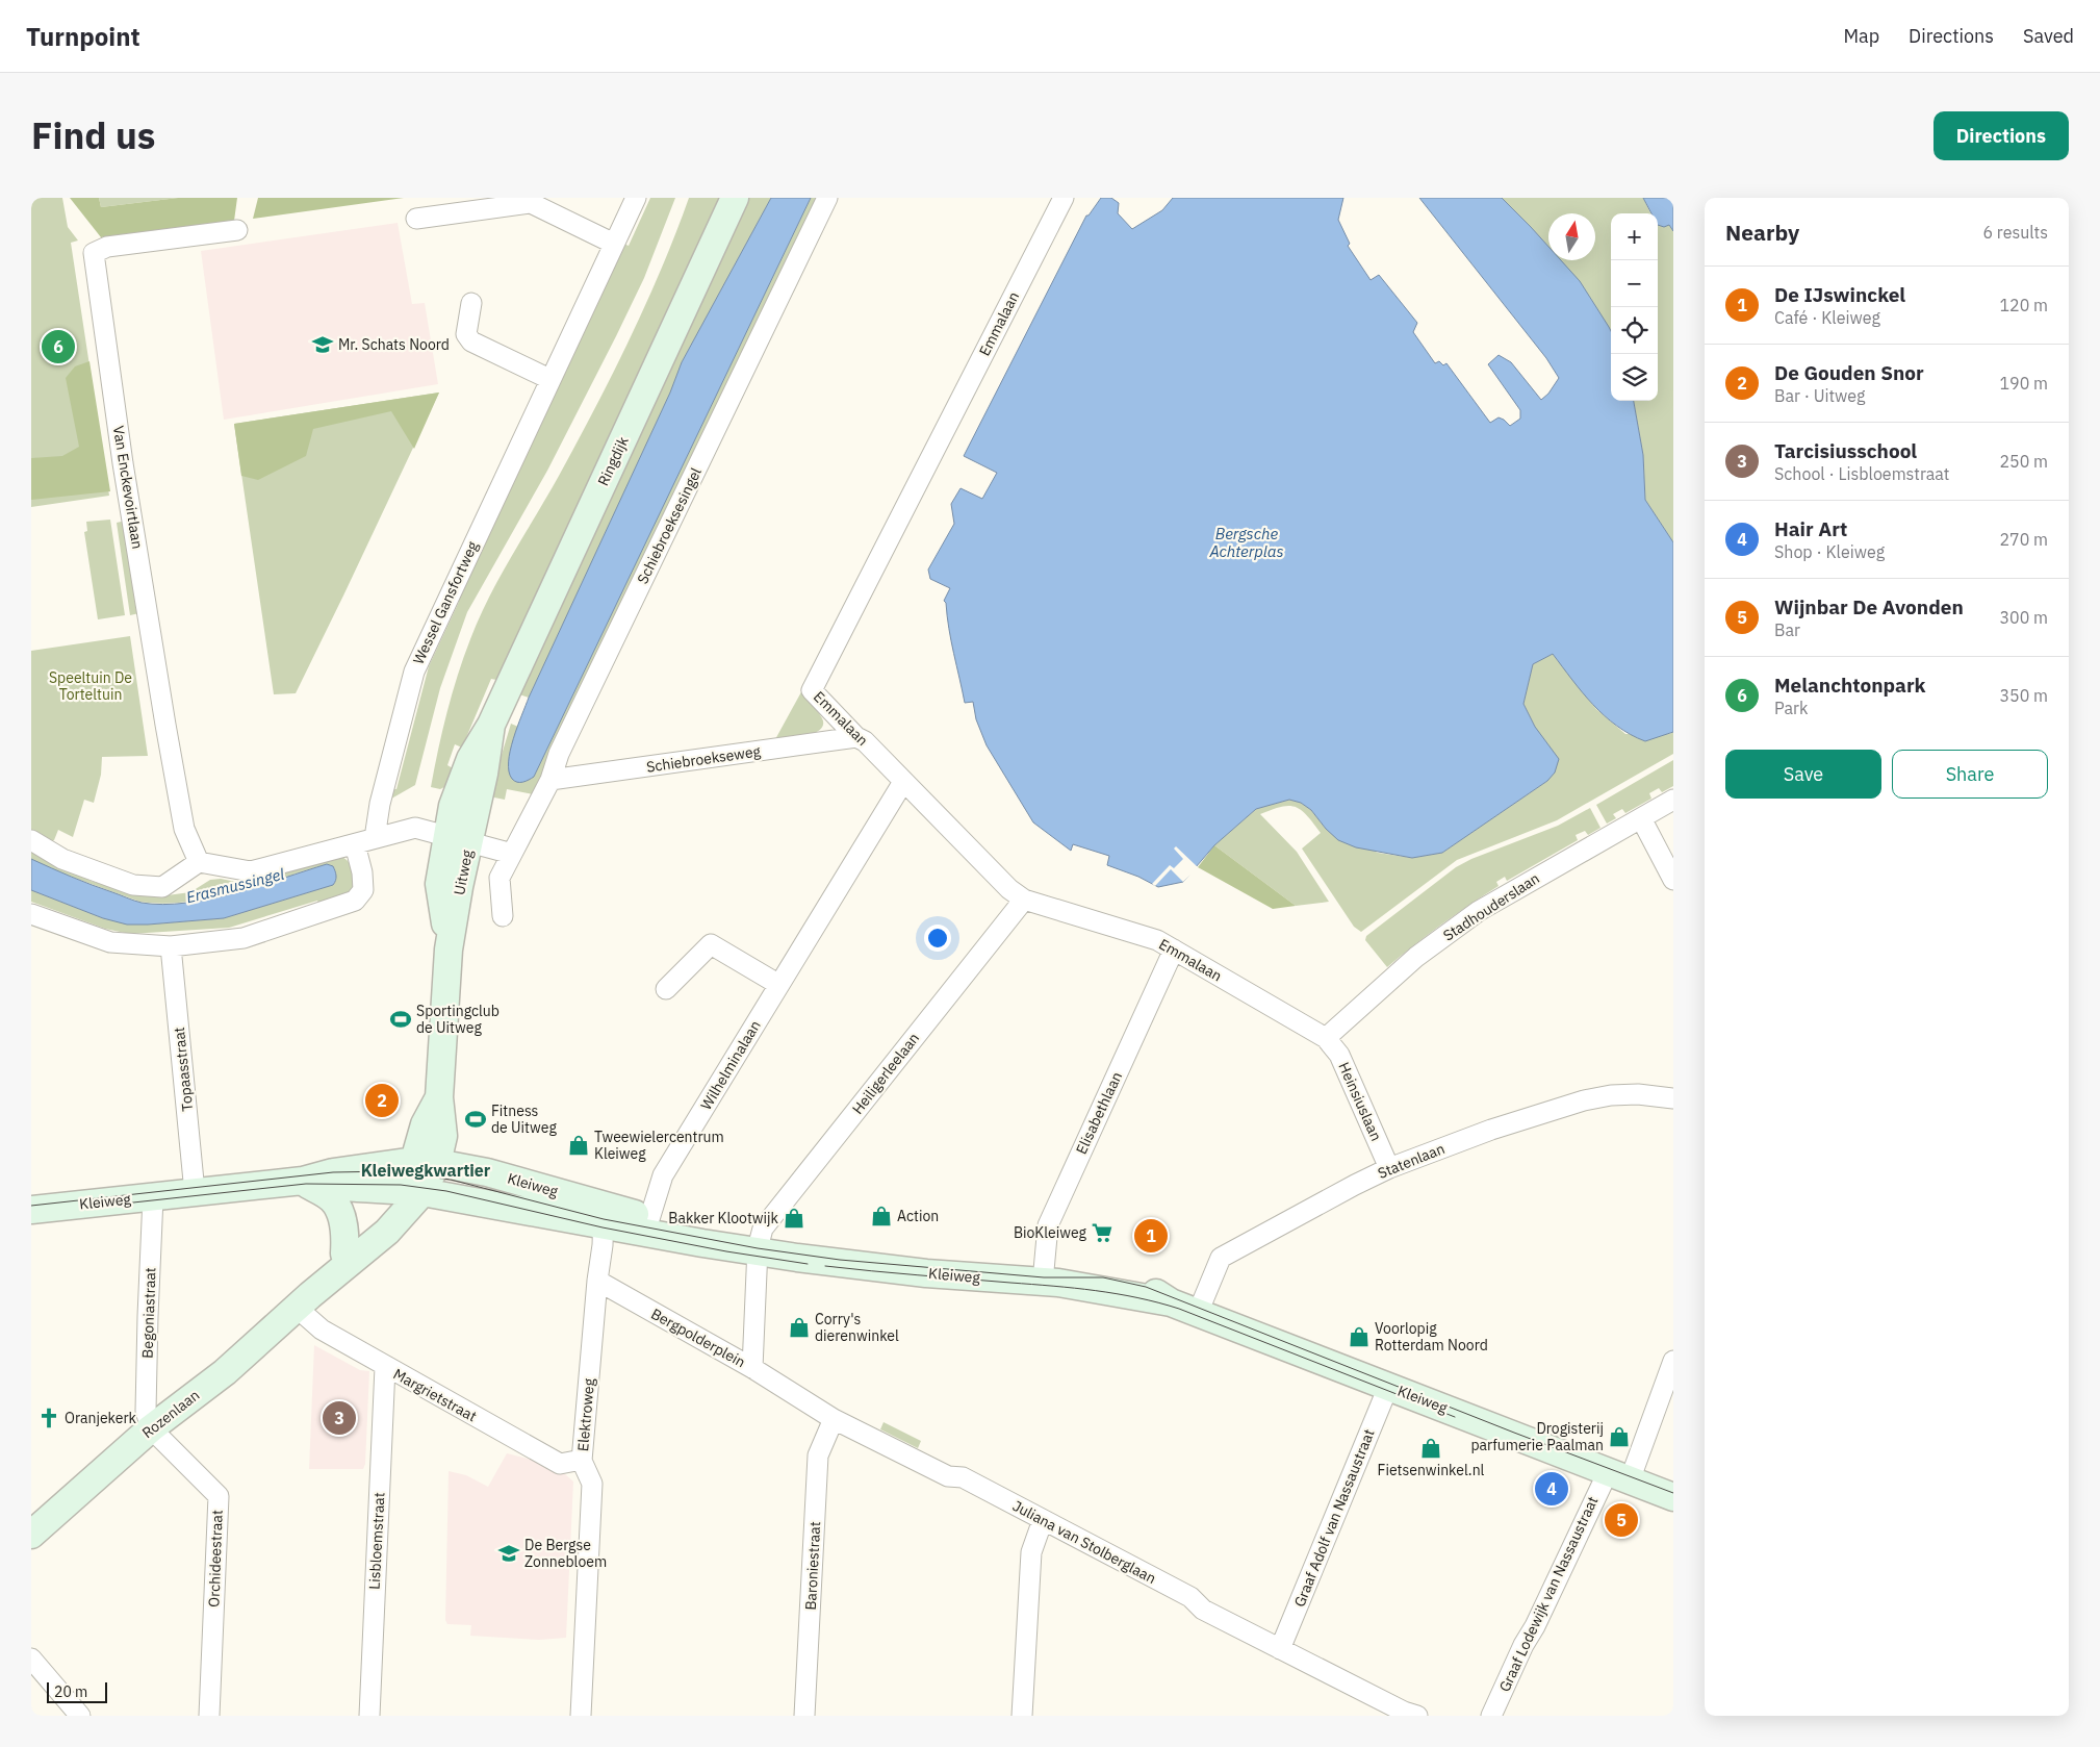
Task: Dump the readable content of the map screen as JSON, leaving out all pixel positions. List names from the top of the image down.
{
  "streets": {
    "street": [
      "Emmalaan",
      "Ringdijk",
      "Van Enckevoirtlaan",
      "Schiebroeksesingel",
      "Wessel Gansfortweg",
      "Schiebroekseweg",
      "Uitweg",
      "Stadhouderslaan",
      "Wilhelminalaan",
      "Topaasstraat",
      "Heiligerleelaan",
      "Heinsiuslaan",
      "Elisabethlaan",
      "Statenlaan",
      "Kleiweg",
      "Begoniastraat",
      "Bergpolderplein",
      "Margrietstraat",
      "Rozenlaan",
      "Elektroweg",
      "Graaf Adolf van Nassaustraat",
      "Lisbloemstraat",
      "Juliana van Stolberglaan",
      "Orchideestraat",
      "Baroniestraat",
      "Graaf Lodewijk van Nassaustraat"
    ]
  },
  "crossings": [
    ["Emmalaan", "Schiebroekseweg"],
    ["Emmalaan", "Stadhouderslaan"],
    ["Emmalaan", "Wilhelminalaan"],
    ["Emmalaan", "Heiligerleelaan"],
    ["Emmalaan", "Heinsiuslaan"],
    ["Emmalaan", "Elisabethlaan"],
    ["Ringdijk", "Uitweg"],
    ["Schiebroeksesingel", "Schiebroekseweg"],
    ["Schiebroeksesingel", "Uitweg"],
    ["Uitweg", "Kleiweg"],
    ["Uitweg", "Rozenlaan"],
    ["Stadhouderslaan", "Heinsiuslaan"],
    ["Wilhelminalaan", "Kleiweg"],
    ["Topaasstraat", "Kleiweg"],
    ["Heiligerleelaan", "Kleiweg"],
    ["Heiligerleelaan", "Bergpolderplein"],
    ["Heinsiuslaan", "Statenlaan"],
    ["Elisabethlaan", "Kleiweg"],
    ["Statenlaan", "Kleiweg"],
    ["Kleiweg", "Begoniastraat"],
    ["Kleiweg", "Bergpolderplein"],
    ["Kleiweg", "Rozenlaan"],
    ["Kleiweg", "Elektroweg"],
    ["Kleiweg", "Graaf Adolf van Nassaustraat"],
    ["Kleiweg", "Graaf Lodewijk van Nassaustraat"],
    ["Begoniastraat", "Rozenlaan"],
    ["Begoniastraat", "Orchideestraat"],
    ["Bergpolderplein", "Elektroweg"],
    ["Bergpolderplein", "Juliana van Stolberglaan"],
    ["Margrietstraat", "Rozenlaan"],
    ["Margrietstraat", "Elektroweg"],
    ["Margrietstraat", "Lisbloemstraat"],
    ["Rozenlaan", "Orchideestraat"],
    ["Graaf Adolf van Nassaustraat", "Juliana van Stolberglaan"],
    ["Juliana van Stolberglaan", "Baroniestraat"]
  ],
  "districts": ["Kleiwegkwartier"],
  "water": ["Bergsche Achterplas", "Erasmussingel"],
  "parks": ["Speeltuin De Torteltuin"],
  "places": {
    "school or university": ["Mr. Schats Noord", "De Bergse Zonnebloem"],
    "sports": ["Sportingclub de Uitweg", "Fitness de Uitweg"],
    "shop": [
      "Tweewielercentrum Kleiweg",
      "Action",
      "Bakker Klootwijk",
      "Corry's dierenwinkel",
      "Voorlopig Rotterdam Noord",
      "Drogisterij parfumerie Paalman",
      "Fietsenwinkel.nl"
    ],
    "supermarket": ["BioKleiweg"],
    "church": ["Oranjekerk"]
  },
  "scale_bar": "20 m",
  "north": "top",
  "page": {
    "header": "Turnpoint",
    "nav": ["Map", "Directions", "Saved"],
    "title": "Find us",
    "buttons": [
      "Directions",
      ["Save", "Share"]
    ],
    "heading": ["Nearby", "6 results"],
    "map_buttons": ["+", "−"],
    "list": [
      {
        "mark": "1",
        "name": "De IJswinckel",
        "note": "Café · Kleiweg",
        "value": "120 m"
      },
      {
        "mark": "2",
        "name": "De Gouden Snor",
        "note": "Bar · Uitweg",
        "value": "190 m"
      },
      {
        "mark": "3",
        "name": "Tarcisiusschool",
        "note": "School · Lisbloemstraat",
        "value": "250 m"
      },
      {
        "mark": "4",
        "name": "Hair Art",
        "note": "Shop · Kleiweg",
        "value": "270 m"
      },
      {
        "mark": "5",
        "name": "Wijnbar De Avonden",
        "note": "Bar",
        "value": "300 m"
      },
      {
        "mark": "6",
        "name": "Melanchtonpark",
        "note": "Park",
        "value": "350 m"
      }
    ],
    "pins": [
      "6",
      "2",
      "1",
      "3",
      "4",
      "5"
    ],
    "scale": "20 m"
  }
}
